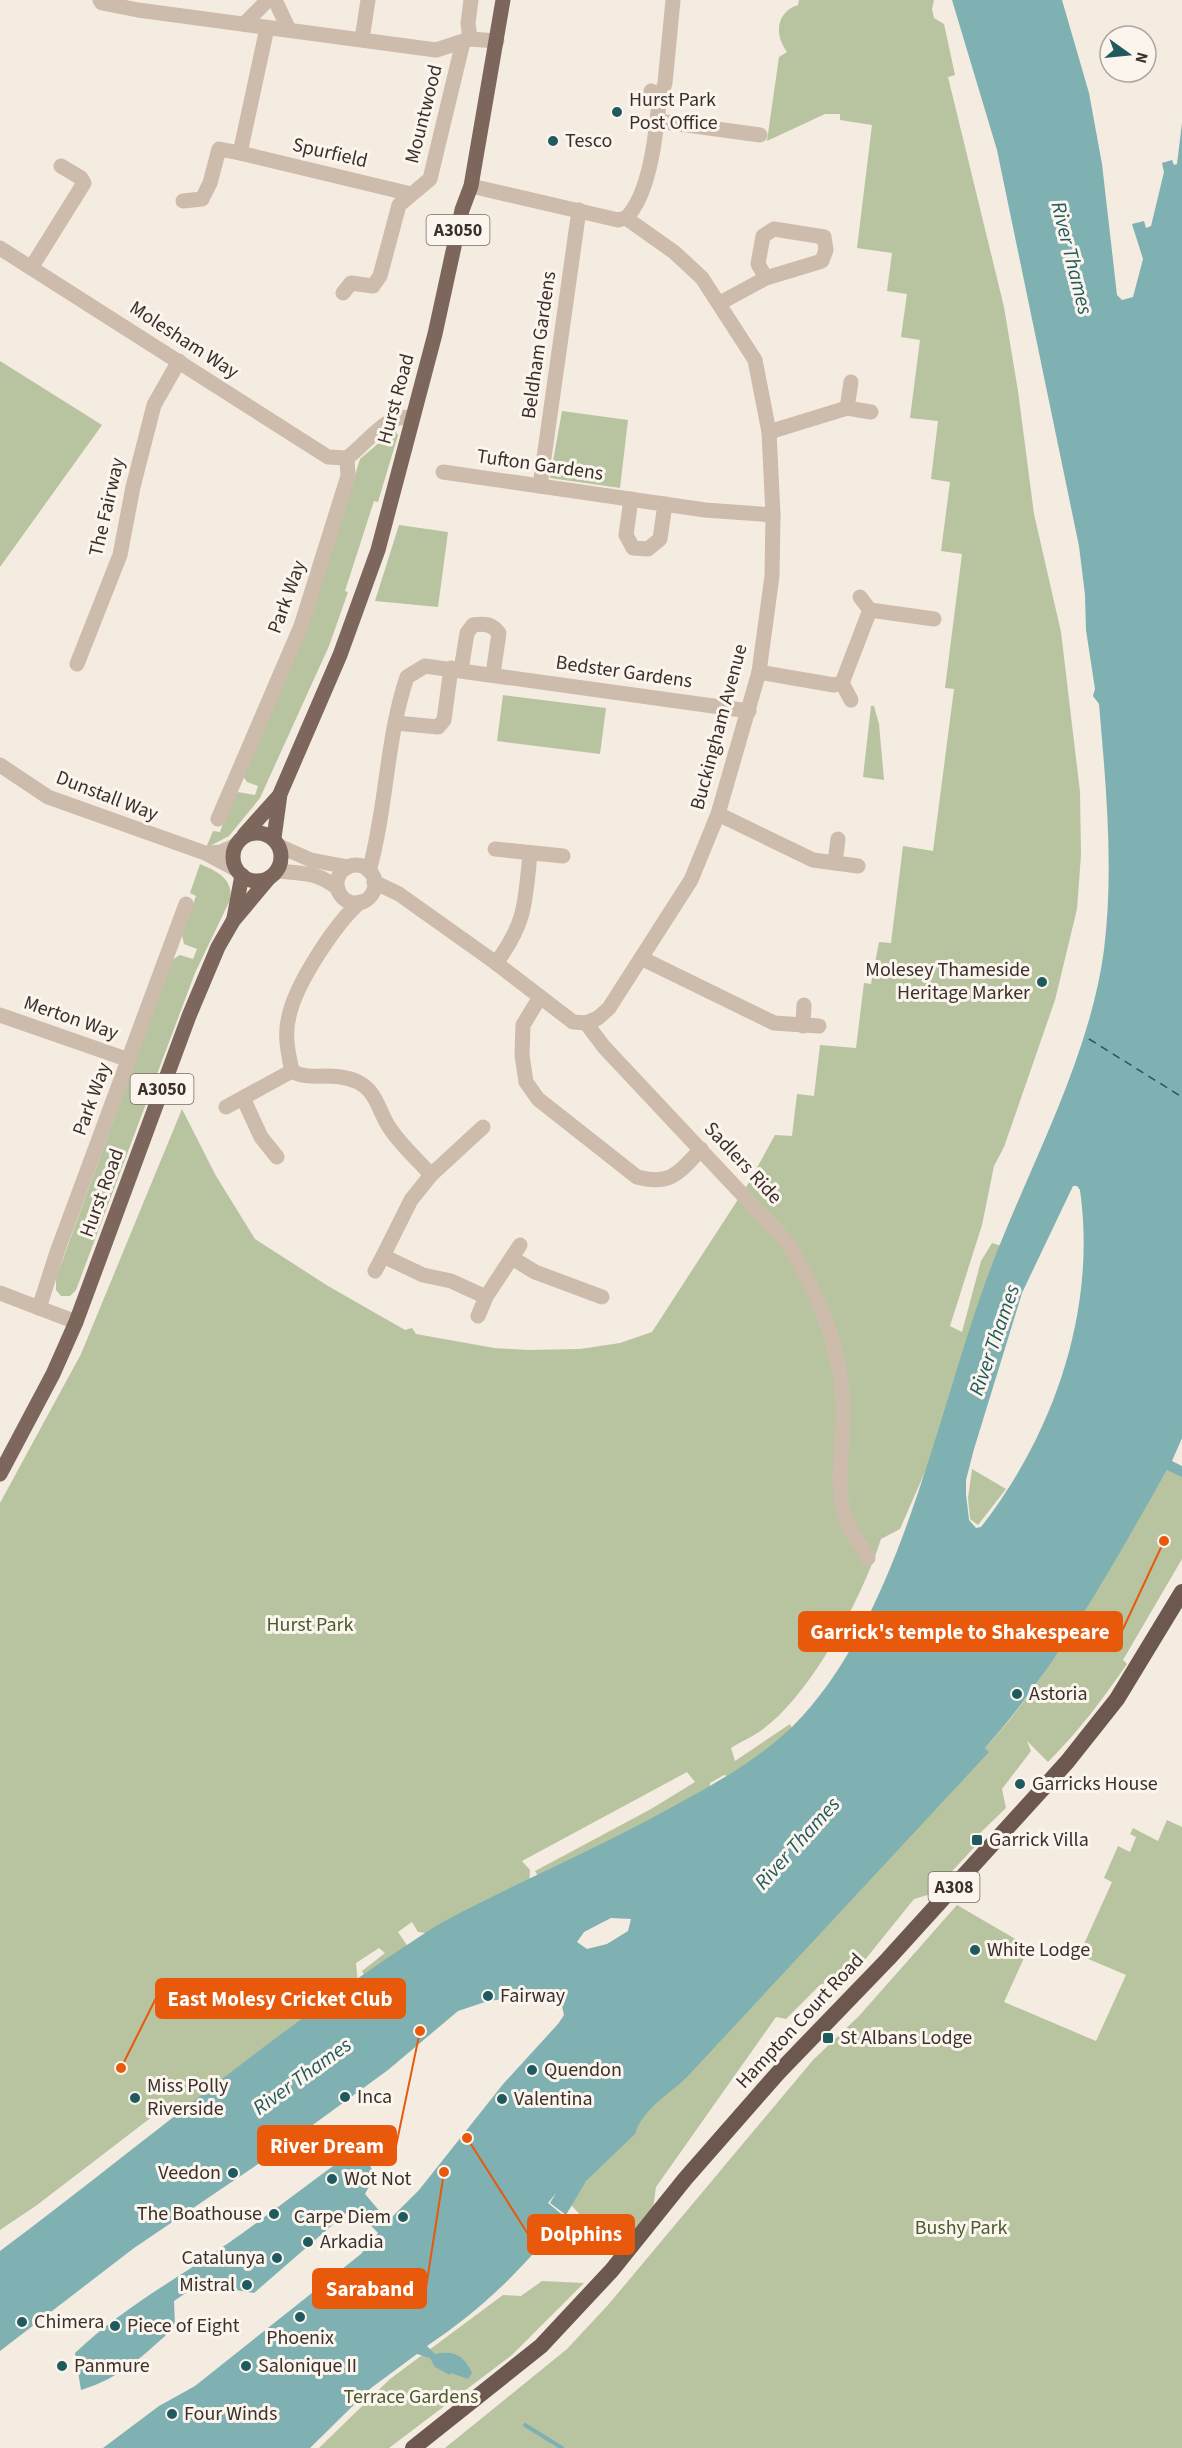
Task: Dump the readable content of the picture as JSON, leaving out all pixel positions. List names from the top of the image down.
{
  "streets": {
    "highway": ["A308", "Hampton Court Road"],
    "main road": ["A3050", "Hurst Road"],
    "street": [
      "Mountwood",
      "Spurfield",
      "Molesham Way",
      "Beldham Gardens",
      "Tufton Gardens",
      "The Fairway",
      "Park Way",
      "Bedster Gardens",
      "Buckingham Avenue",
      "Dunstall Way",
      "Merton Way",
      "Sadlers Ride"
    ]
  },
  "crossings": [
    ["Mountwood", "Spurfield"],
    ["Molesham Way", "The Fairway"],
    ["Molesham Way", "Park Way"],
    ["Beldham Gardens", "Tufton Gardens"],
    ["Beldham Gardens", "Buckingham Avenue"],
    ["Hurst Road", "Buckingham Avenue"],
    ["Hurst Road", "Dunstall Way"],
    ["Tufton Gardens", "Buckingham Avenue"],
    ["Park Way", "Merton Way"],
    ["Bedster Gardens", "Buckingham Avenue"],
    ["Bedster Gardens", "Sadlers Ride"],
    ["Buckingham Avenue", "Sadlers Ride"]
  ],
  "water": ["River Thames"],
  "parks": ["Hurst Park", "Bushy Park", "Terrace Gardens"],
  "places": {
    "other": [
      "Hurst Park Post Office",
      "Tesco",
      "Molesey Thameside Heritage Marker",
      "Garrick's temple to Shakespeare",
      "Astoria",
      "Garricks House",
      "White Lodge",
      "Fairway",
      "River Dream",
      "East Molesy Cricket Club",
      "Quendon",
      "Inca",
      "Miss Polly Riverside",
      "Valentina",
      "Dolphins",
      "Saraband",
      "Veedon",
      "Wot Not",
      "The Boathouse",
      "Carpe Diem",
      "Arkadia",
      "Catalunya",
      "Mistral",
      "Phoenix",
      "Chimera",
      "Piece of Eight",
      "Panmure",
      "Salonique II",
      "Four Winds"
    ],
    "transit": ["Garrick Villa", "St Albans Lodge"]
  },
  "north": "right"
}
